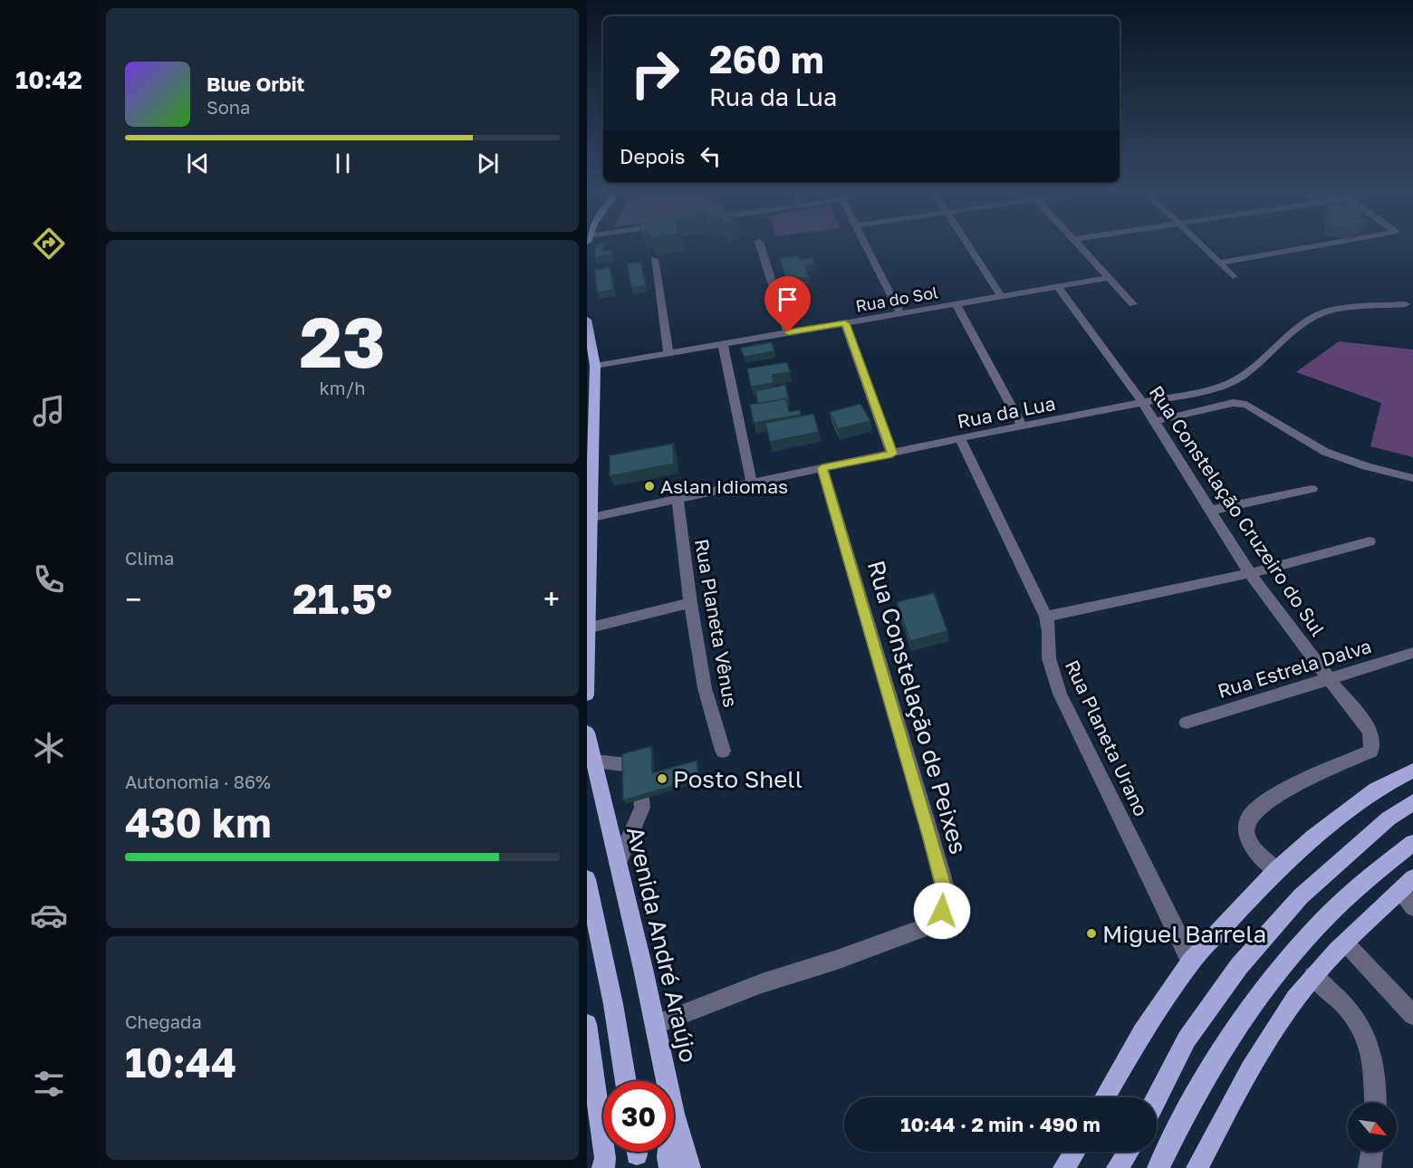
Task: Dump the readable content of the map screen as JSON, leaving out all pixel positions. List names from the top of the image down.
{
  "streets": {
    "main road": ["Avenida André Araújo"],
    "street": [
      "Rua do Sol",
      "Rua da Lua",
      "Rua Constelação Cruzeiro do Sul",
      "Rua Planeta Vênus",
      "Rua Estrela Dalva",
      "Rua Constelação de Peixes",
      "Rua Planeta Urano"
    ]
  },
  "crossings": [
    ["Rua do Sol", "Rua Constelação Cruzeiro do Sul"],
    ["Rua da Lua", "Rua Constelação Cruzeiro do Sul"],
    ["Rua da Lua", "Rua Planeta Vênus"],
    ["Rua da Lua", "Rua Constelação de Peixes"],
    ["Rua da Lua", "Rua Planeta Urano"],
    ["Rua Constelação Cruzeiro do Sul", "Rua Estrela Dalva"],
    ["Rua Constelação de Peixes", "Avenida André Araújo"]
  ],
  "places": ["Aslan Idiomas", "Posto Shell", "Miguel Barrela"],
  "north": "bottom right",
  "page": {
    "tabs": "10:42",
    "turn": ["260 m", "Rua da Lua"],
    "song": ["Blue Orbit", "Sona"],
    "then": "Depois",
    "tile": [
      ["23", "km/h"],
      "Clima",
      ["Autonomia · 86%", "430 km"],
      ["Chegada", "10:44"]
    ],
    "heat": ["−", "21.5°", "+"],
    "limit": "30",
    "trip": "10:44 · 2 min · 490 m"
  }
}
